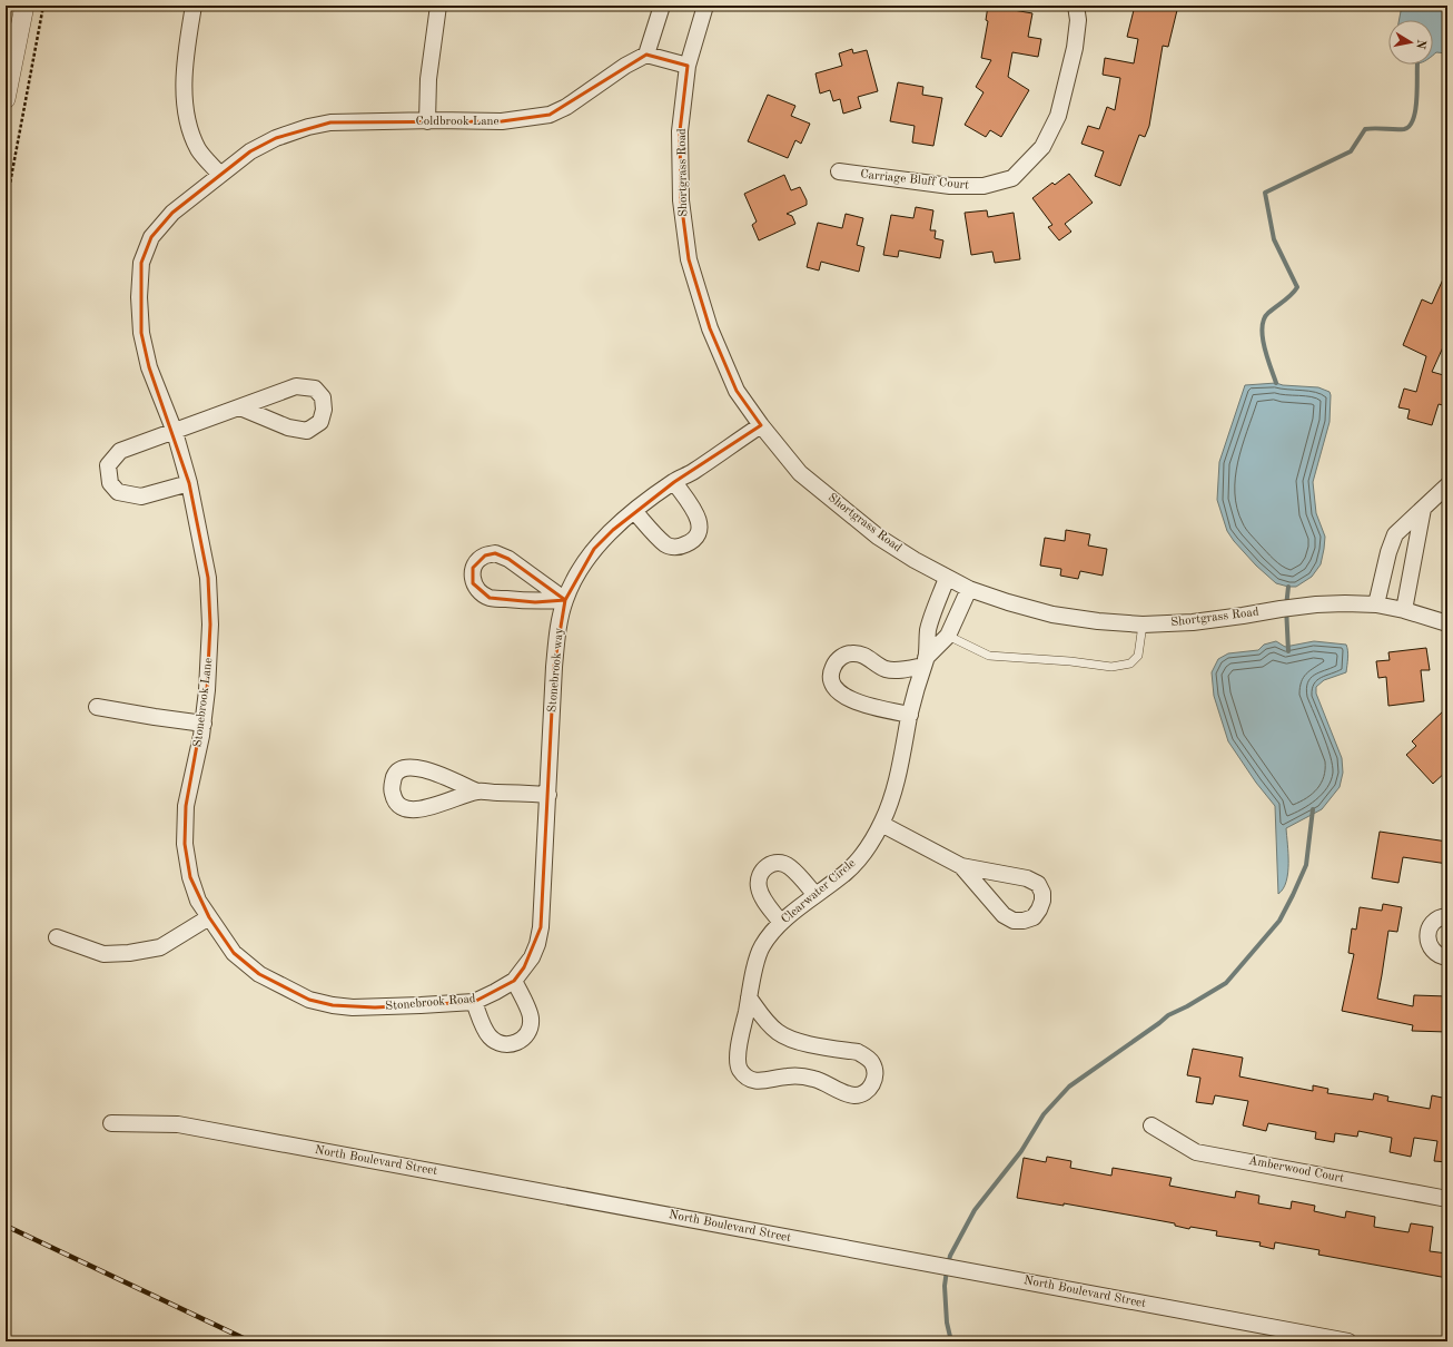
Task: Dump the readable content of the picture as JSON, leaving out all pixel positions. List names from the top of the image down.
{
  "streets": {
    "street": [
      "Coldbrook Lane",
      "Shortgrass Road",
      "Carriage Bluff Court",
      "Stonebrook way",
      "Stonebrook Lane",
      "Clearwater Circle",
      "Stonebrook Road",
      "North Boulevard Street",
      "Amberwood Court"
    ]
  },
  "crossings": [
    ["Coldbrook Lane", "Stonebrook Lane"],
    ["Shortgrass Road", "Stonebrook way"],
    ["Shortgrass Road", "Clearwater Circle"],
    ["Stonebrook way", "Stonebrook Road"],
    ["Stonebrook Lane", "Stonebrook Road"]
  ],
  "north": "right"
}
